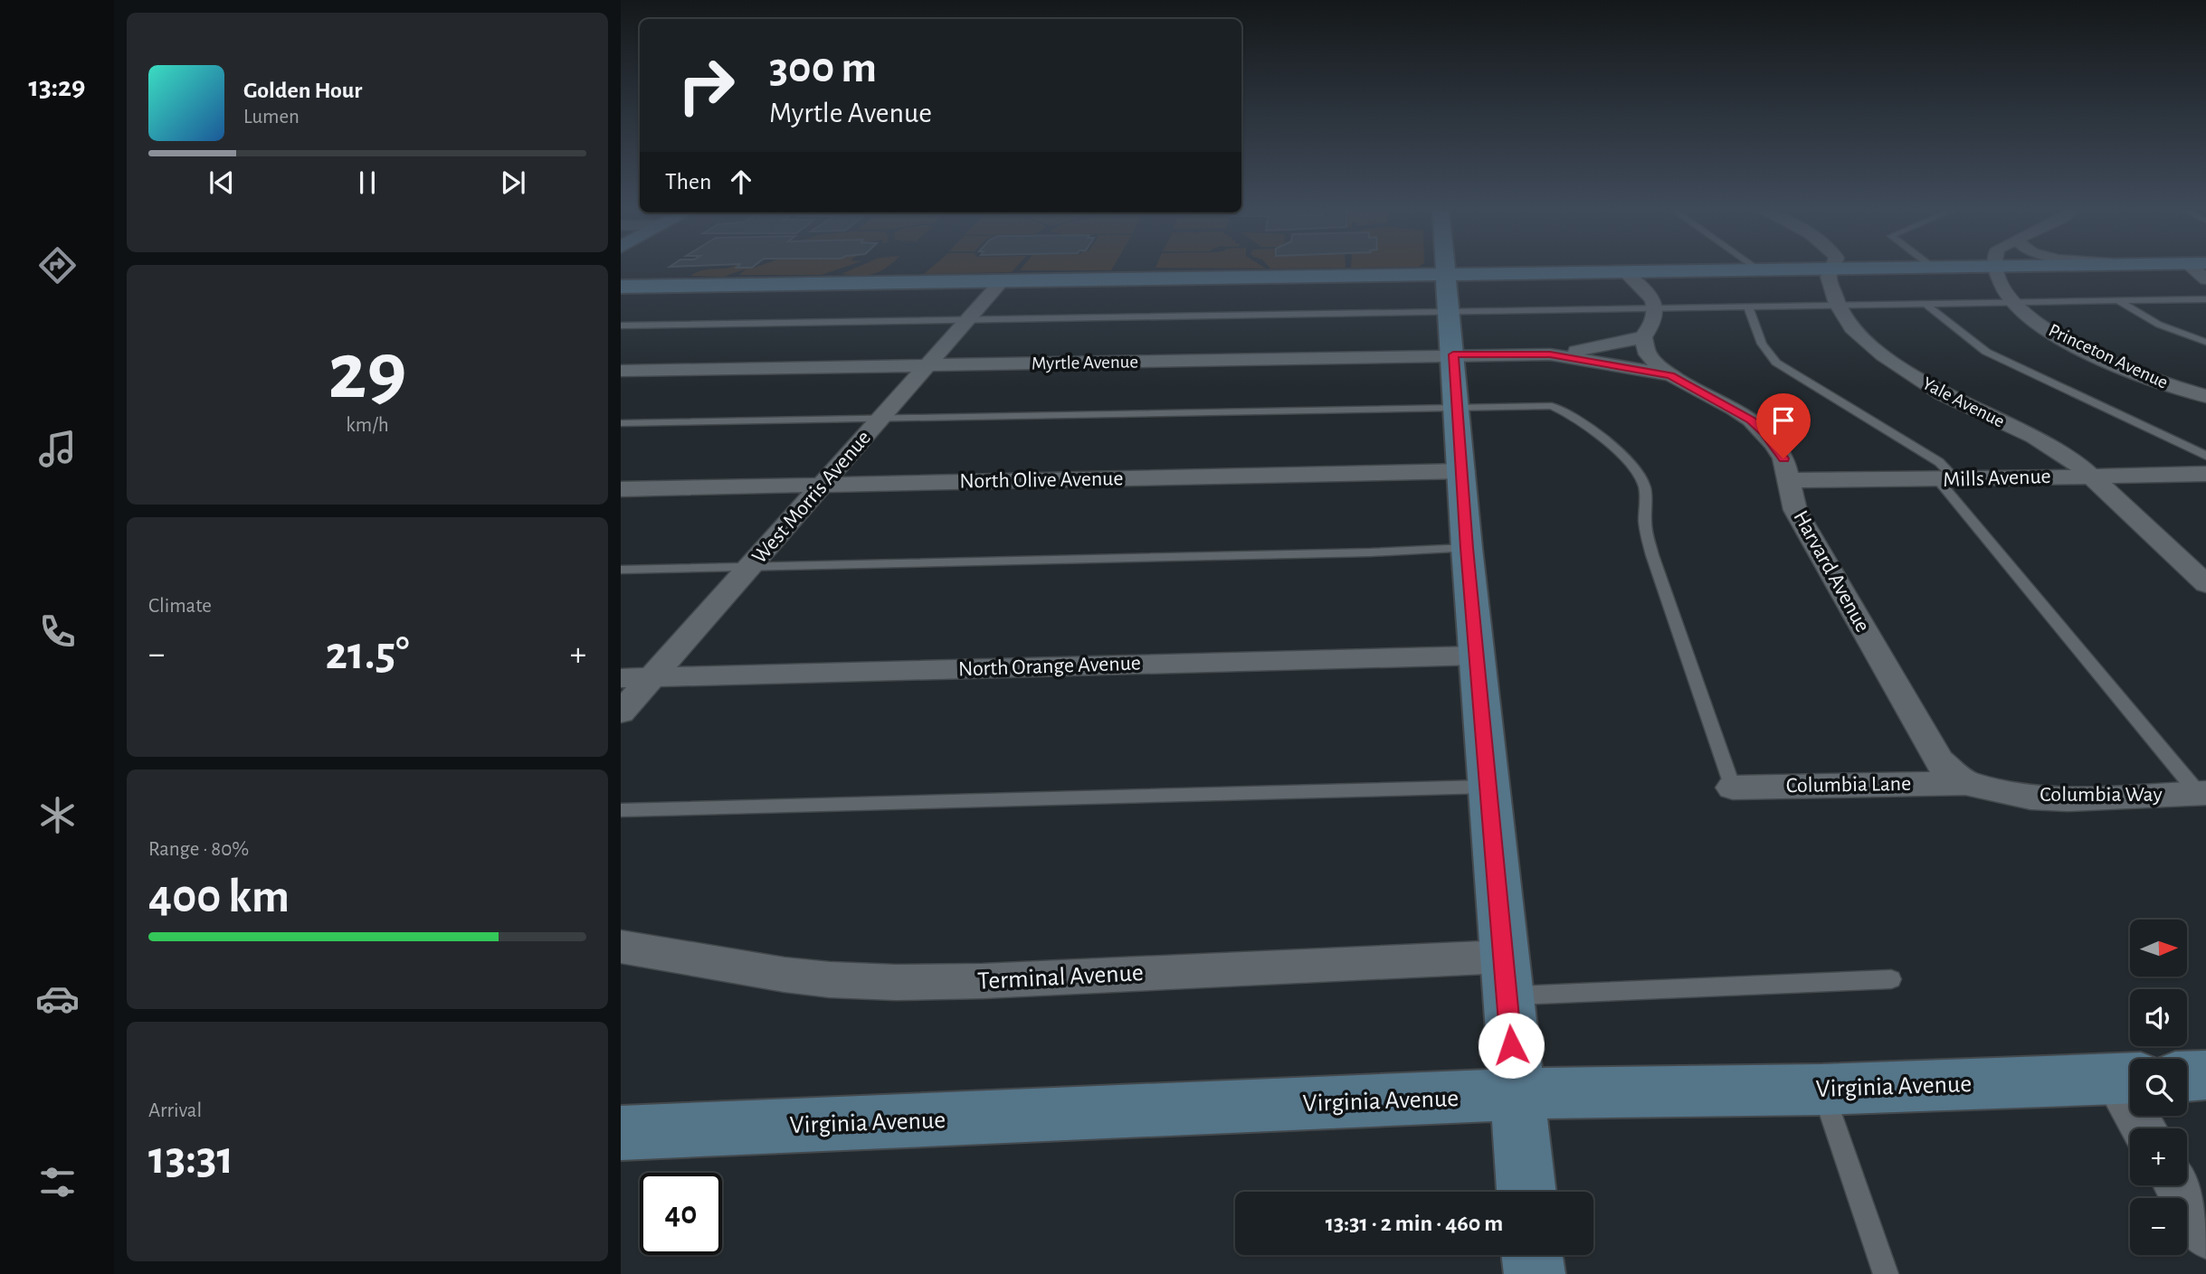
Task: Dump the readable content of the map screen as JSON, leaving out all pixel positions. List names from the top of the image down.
{
  "streets": {
    "street": [
      "Princeton Avenue",
      "Myrtle Avenue",
      "Yale Avenue",
      "Mills Avenue",
      "North Olive Avenue",
      "West Morris Avenue",
      "Harvard Avenue",
      "North Orange Avenue",
      "Columbia Lane",
      "Columbia Way",
      "Terminal Avenue",
      "Virginia Avenue"
    ]
  },
  "crossings": [
    ["Myrtle Avenue", "West Morris Avenue"],
    ["Myrtle Avenue", "Harvard Avenue"],
    ["Yale Avenue", "Mills Avenue"],
    ["Mills Avenue", "Harvard Avenue"],
    ["North Olive Avenue", "West Morris Avenue"],
    ["West Morris Avenue", "North Orange Avenue"],
    ["Harvard Avenue", "Columbia Lane"],
    ["Harvard Avenue", "Columbia Way"],
    ["Columbia Lane", "Columbia Way"]
  ],
  "north": "right",
  "page": {
    "tabs": "13:29",
    "turn": ["300 m", "Myrtle Avenue"],
    "song": ["Golden Hour", "Lumen"],
    "then": "Then",
    "tile": [
      ["29", "km/h"],
      "Climate",
      ["Range · 80%", "400 km"],
      ["Arrival", "13:31"]
    ],
    "heat": ["−", "21.5°", "+"],
    "map_buttons": ["+", "−"],
    "limit": "40",
    "trip": "13:31 · 2 min · 460 m"
  }
}
